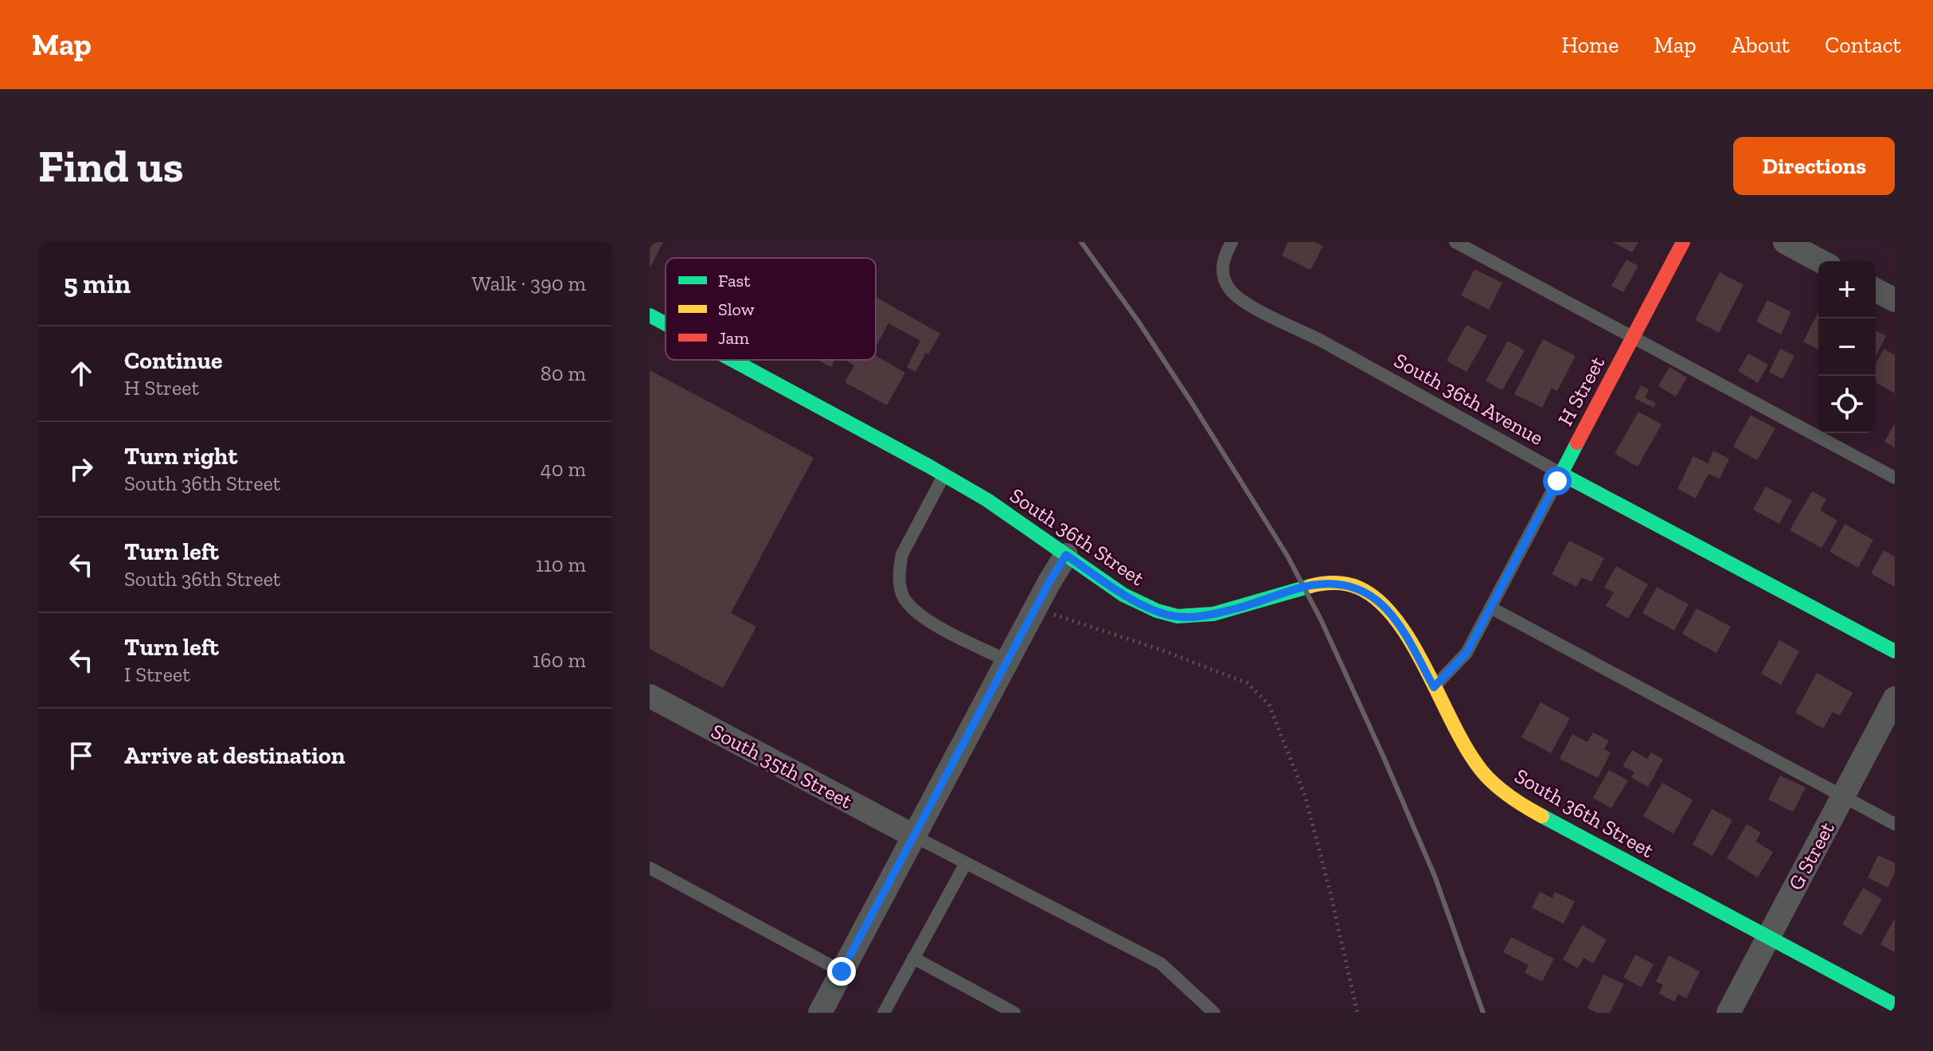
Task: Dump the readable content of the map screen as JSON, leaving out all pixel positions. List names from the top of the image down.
{
  "streets": {
    "street": [
      "H Street",
      "South 36th Avenue",
      "South 36th Street",
      "South 35th Street",
      "G Street"
    ]
  },
  "crossings": [
    ["H Street", "South 36th Avenue"],
    ["H Street", "South 36th Street"],
    ["South 36th Street", "G Street"]
  ],
  "legend": ["Fast", "Slow", "Jam"],
  "page": {
    "header": "Map",
    "nav": [
      "Home",
      "Map",
      "About",
      "Contact"
    ],
    "buttons": "Directions",
    "title": "Find us",
    "heading": ["5 min", "Walk · 390 m"],
    "map_buttons": ["+", "−"],
    "list": [
      ["Continue", "H Street", "80 m"],
      ["Turn right", "South 36th Street", "40 m"],
      ["Turn left", "South 36th Street", "110 m"],
      ["Turn left", "I Street", "160 m"],
      "Arrive at destination"
    ]
  }
}
